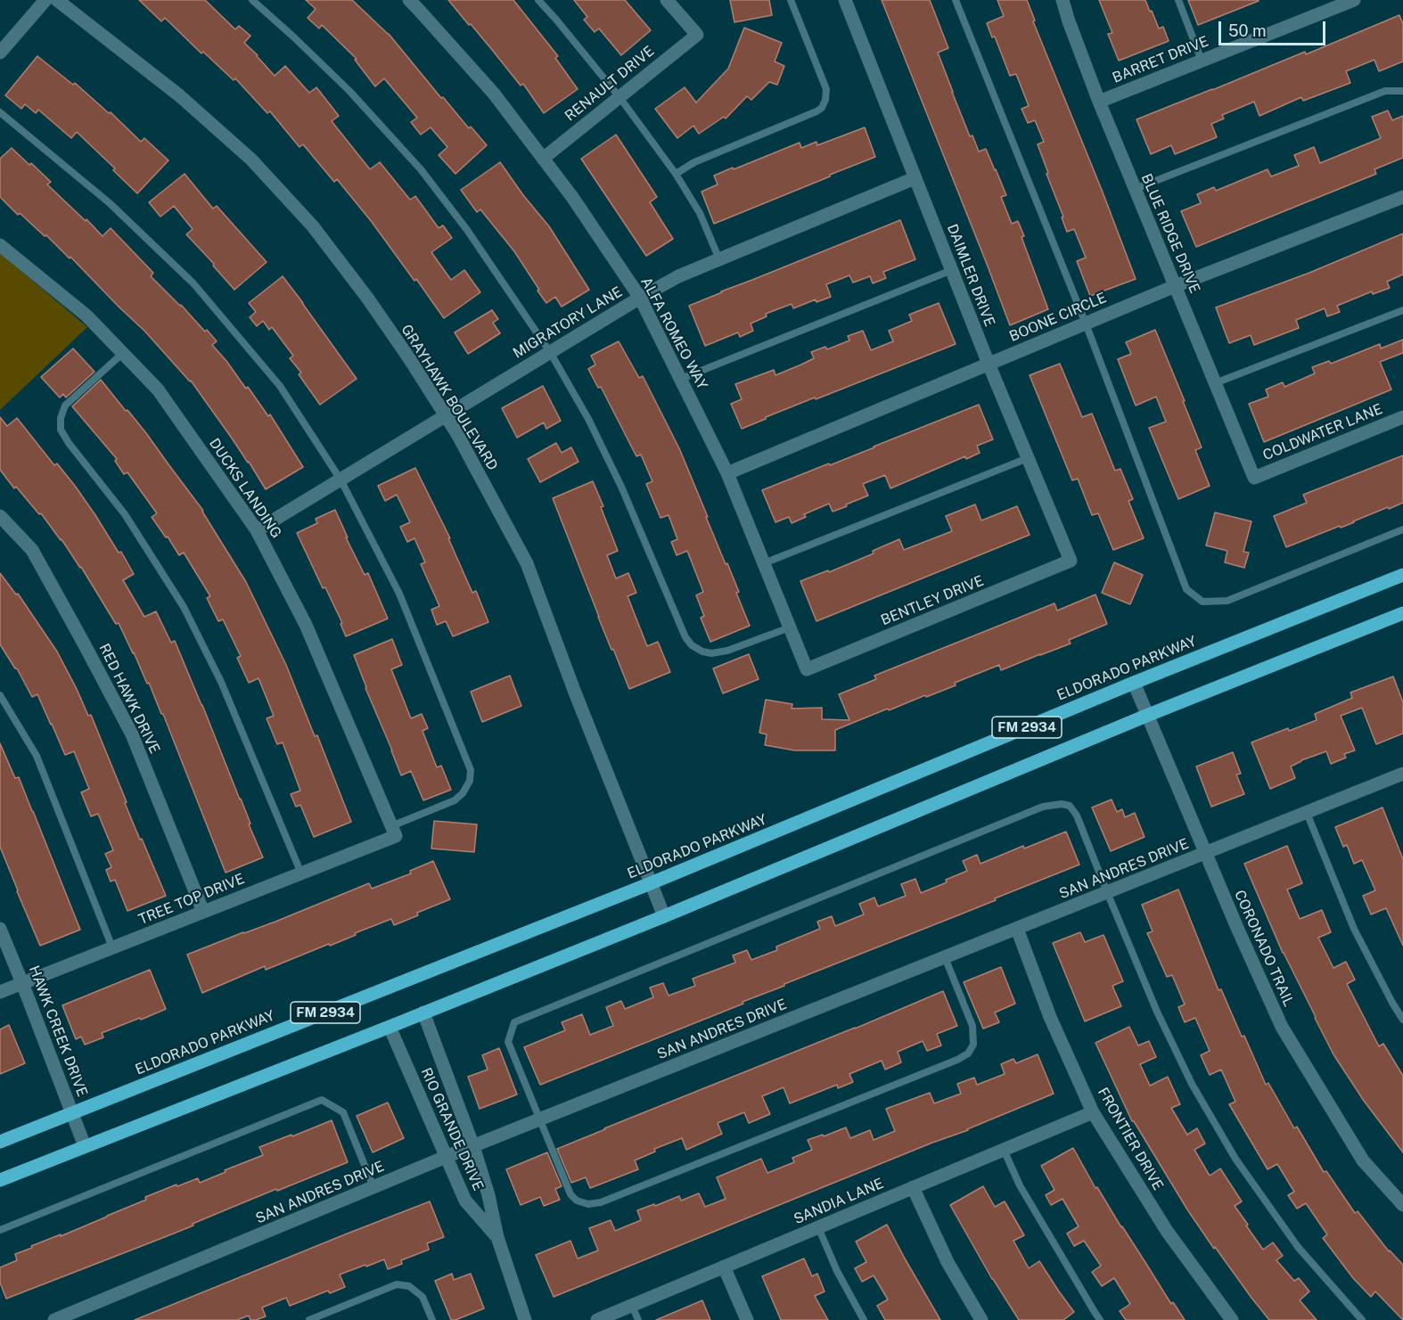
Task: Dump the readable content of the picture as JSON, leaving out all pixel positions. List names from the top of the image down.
{
  "streets": {
    "main road": ["ELDORADO PARKWAY", "FM 2934"],
    "street": [
      "BARRET DRIVE",
      "RENAULT DRIVE",
      "BLUE RIDGE DRIVE",
      "DAIMLER DRIVE",
      "BOONE CIRCLE",
      "MIGRATORY LANE",
      "ALFA ROMEO WAY",
      "GRAYHAWK BOULEVARD",
      "COLDWATER LANE",
      "DUCKS LANDING",
      "BENTLEY DRIVE",
      "RED HAWK DRIVE",
      "SAN ANDRES DRIVE",
      "TREE TOP DRIVE",
      "CORONADO TRAIL",
      "HAWK CREEK DRIVE",
      "RIO GRANDE DRIVE",
      "FRONTIER DRIVE",
      "SANDIA LANE"
    ]
  },
  "crossings": [
    ["BARRET DRIVE", "BLUE RIDGE DRIVE"],
    ["RENAULT DRIVE", "ALFA ROMEO WAY"],
    ["BLUE RIDGE DRIVE", "BOONE CIRCLE"],
    ["BLUE RIDGE DRIVE", "COLDWATER LANE"],
    ["DAIMLER DRIVE", "BOONE CIRCLE"],
    ["DAIMLER DRIVE", "MIGRATORY LANE"],
    ["DAIMLER DRIVE", "BENTLEY DRIVE"],
    ["BOONE CIRCLE", "ALFA ROMEO WAY"],
    ["MIGRATORY LANE", "ALFA ROMEO WAY"],
    ["MIGRATORY LANE", "GRAYHAWK BOULEVARD"],
    ["MIGRATORY LANE", "DUCKS LANDING"],
    ["ALFA ROMEO WAY", "BENTLEY DRIVE"],
    ["GRAYHAWK BOULEVARD", "ELDORADO PARKWAY"],
    ["GRAYHAWK BOULEVARD", "FM 2934"],
    ["DUCKS LANDING", "TREE TOP DRIVE"],
    ["ELDORADO PARKWAY", "CORONADO TRAIL"],
    ["ELDORADO PARKWAY", "HAWK CREEK DRIVE"],
    ["RED HAWK DRIVE", "TREE TOP DRIVE"],
    ["FM 2934", "CORONADO TRAIL"],
    ["FM 2934", "HAWK CREEK DRIVE"],
    ["FM 2934", "RIO GRANDE DRIVE"],
    ["SAN ANDRES DRIVE", "CORONADO TRAIL"],
    ["SAN ANDRES DRIVE", "RIO GRANDE DRIVE"],
    ["SAN ANDRES DRIVE", "FRONTIER DRIVE"],
    ["TREE TOP DRIVE", "HAWK CREEK DRIVE"],
    ["FRONTIER DRIVE", "SANDIA LANE"]
  ],
  "scale_bar": "50 m"
}
